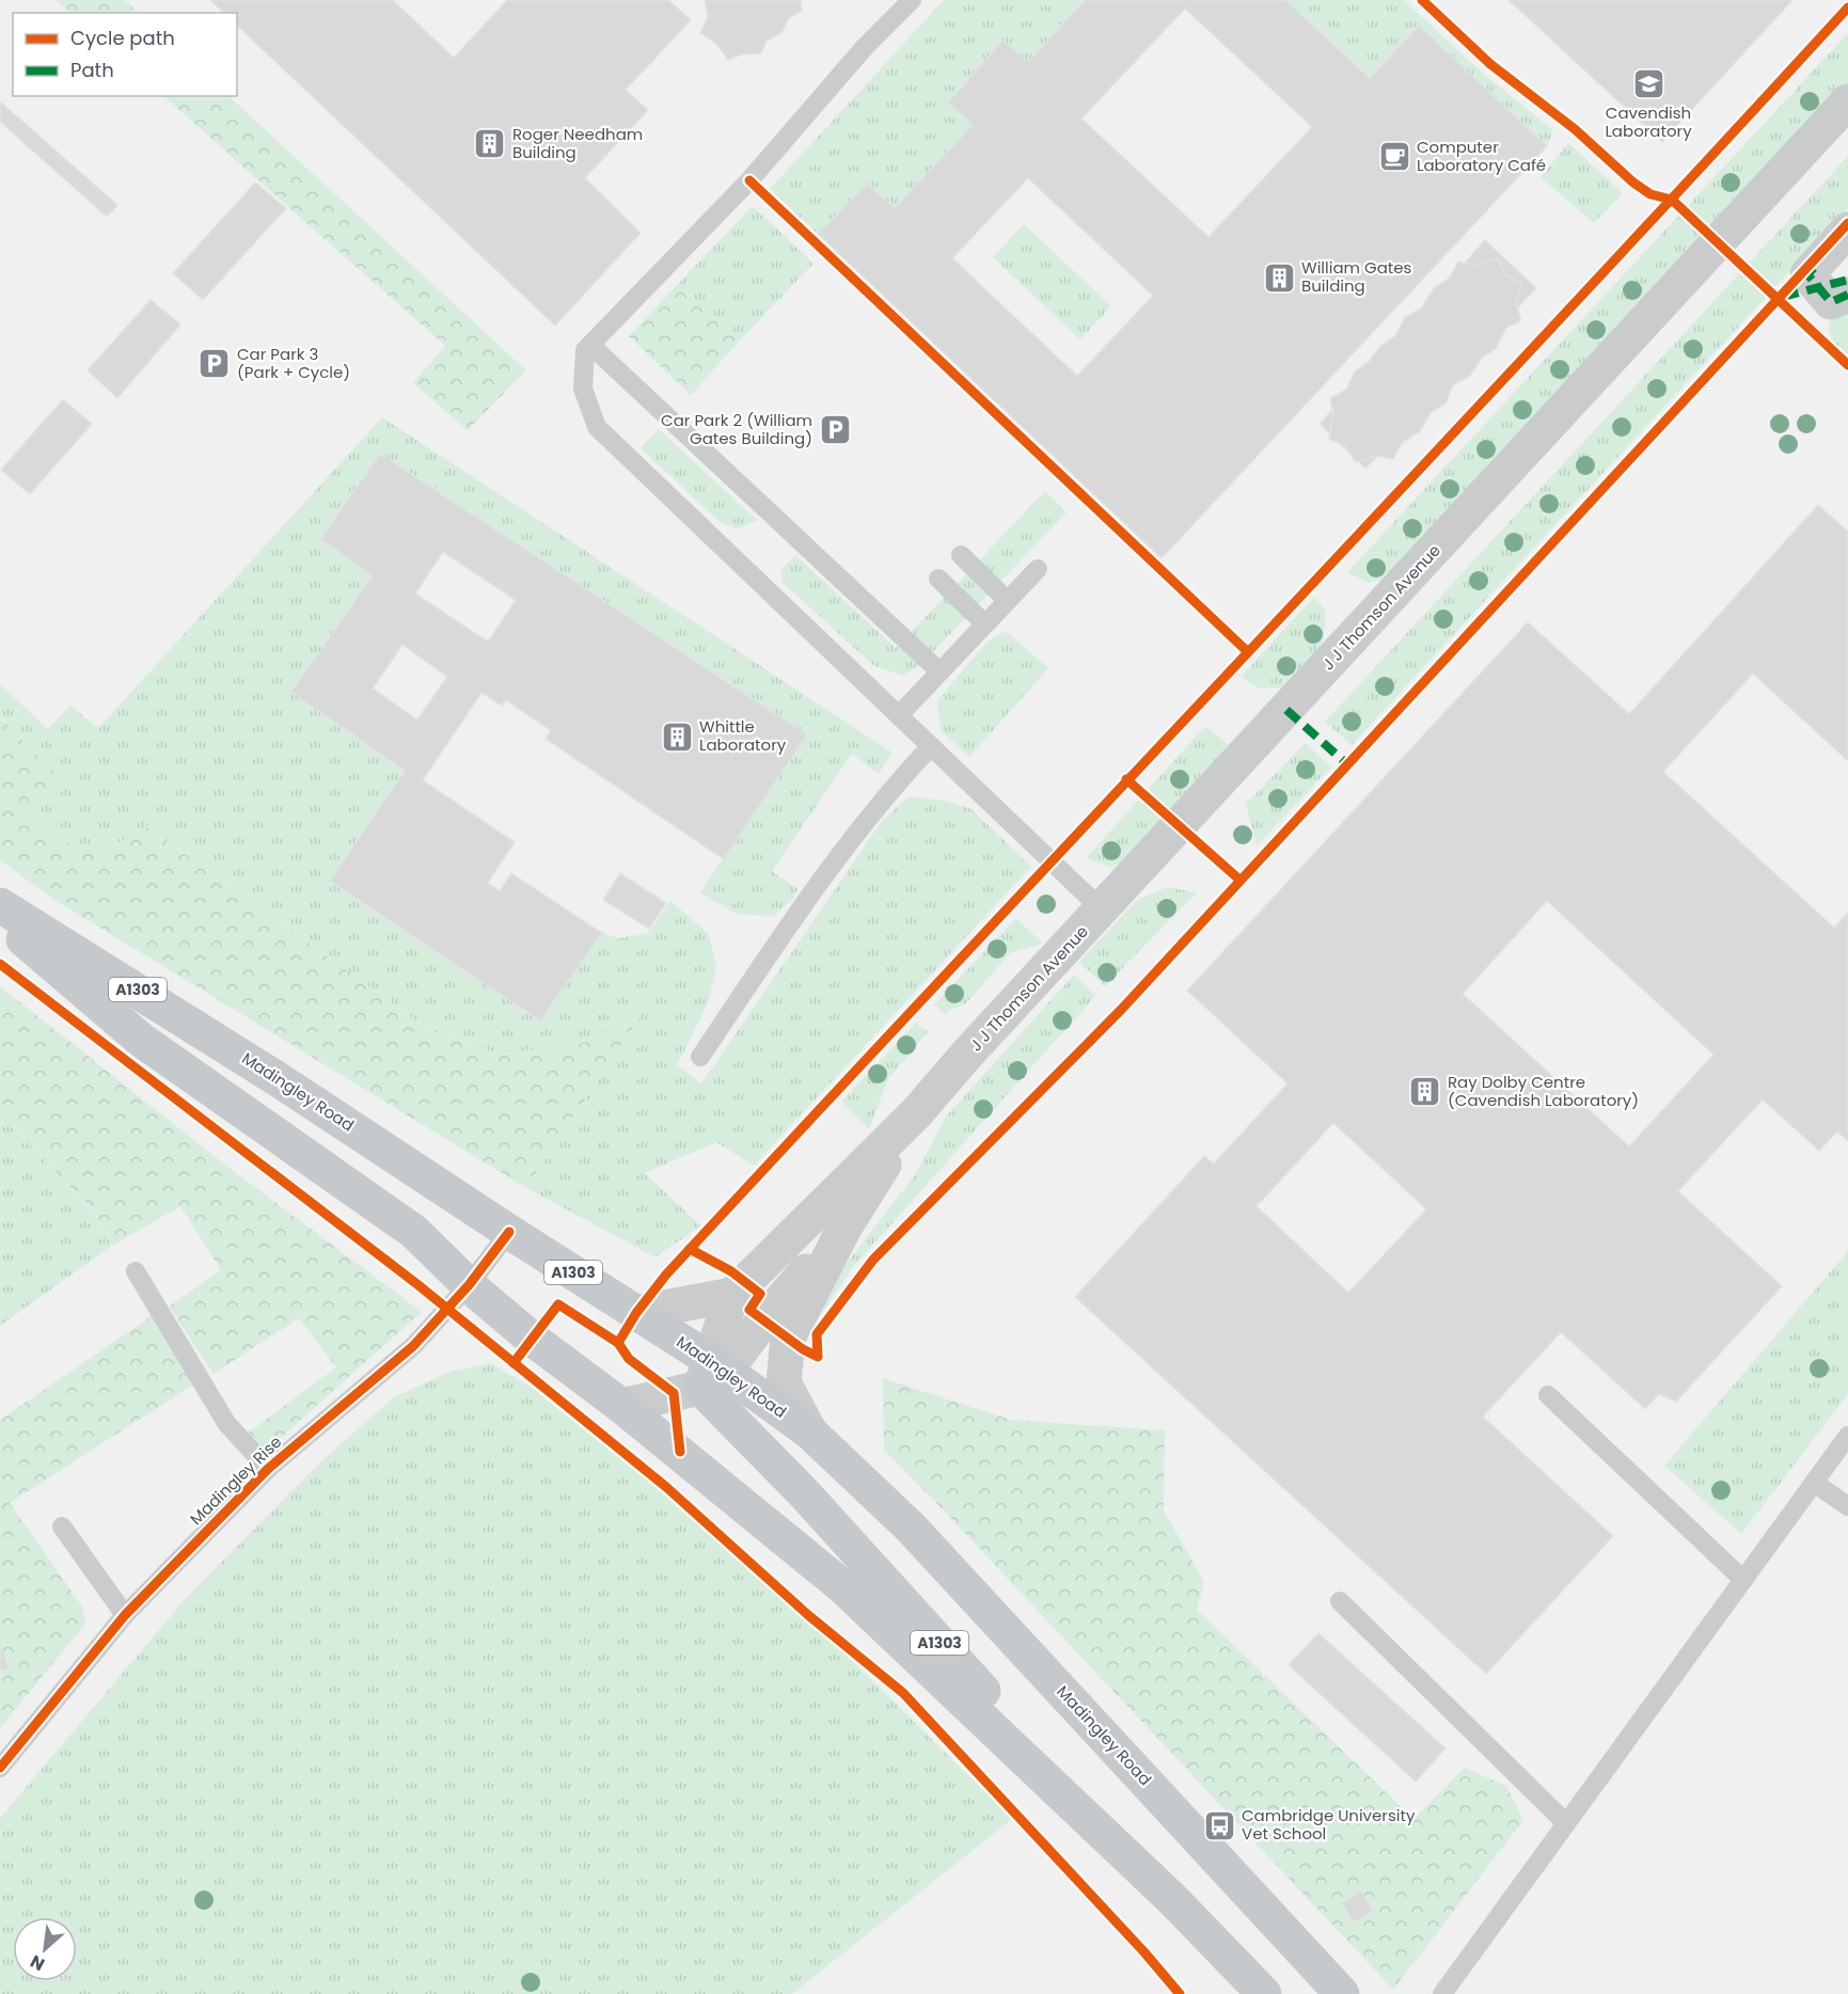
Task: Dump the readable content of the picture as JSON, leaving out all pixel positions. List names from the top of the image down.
{
  "streets": {
    "main road": ["A1303", "Madingley Road"],
    "street": ["J J Thomson Avenue"],
    "lane": ["Madingley Rise"]
  },
  "crossings": [
    ["A1303", "Madingley Road"],
    ["A1303", "Madingley Rise"],
    ["Madingley Road", "Madingley Rise"]
  ],
  "places": {
    "school or university": ["Cavendish Laboratory"],
    "building": [
      "Roger Needham Building",
      "William Gates Building",
      "Whittle Laboratory",
      "Ray Dolby Centre (Cavendish Laboratory)"
    ],
    "cafe": ["Computer Laboratory Café"],
    "parking": ["Car Park 3 (Park + Cycle)", "Car Park 2 (William Gates Building)"],
    "bus stop": ["Cambridge University Vet School"]
  },
  "legend": ["Cycle path", "Path"],
  "north": "bottom left"
}
